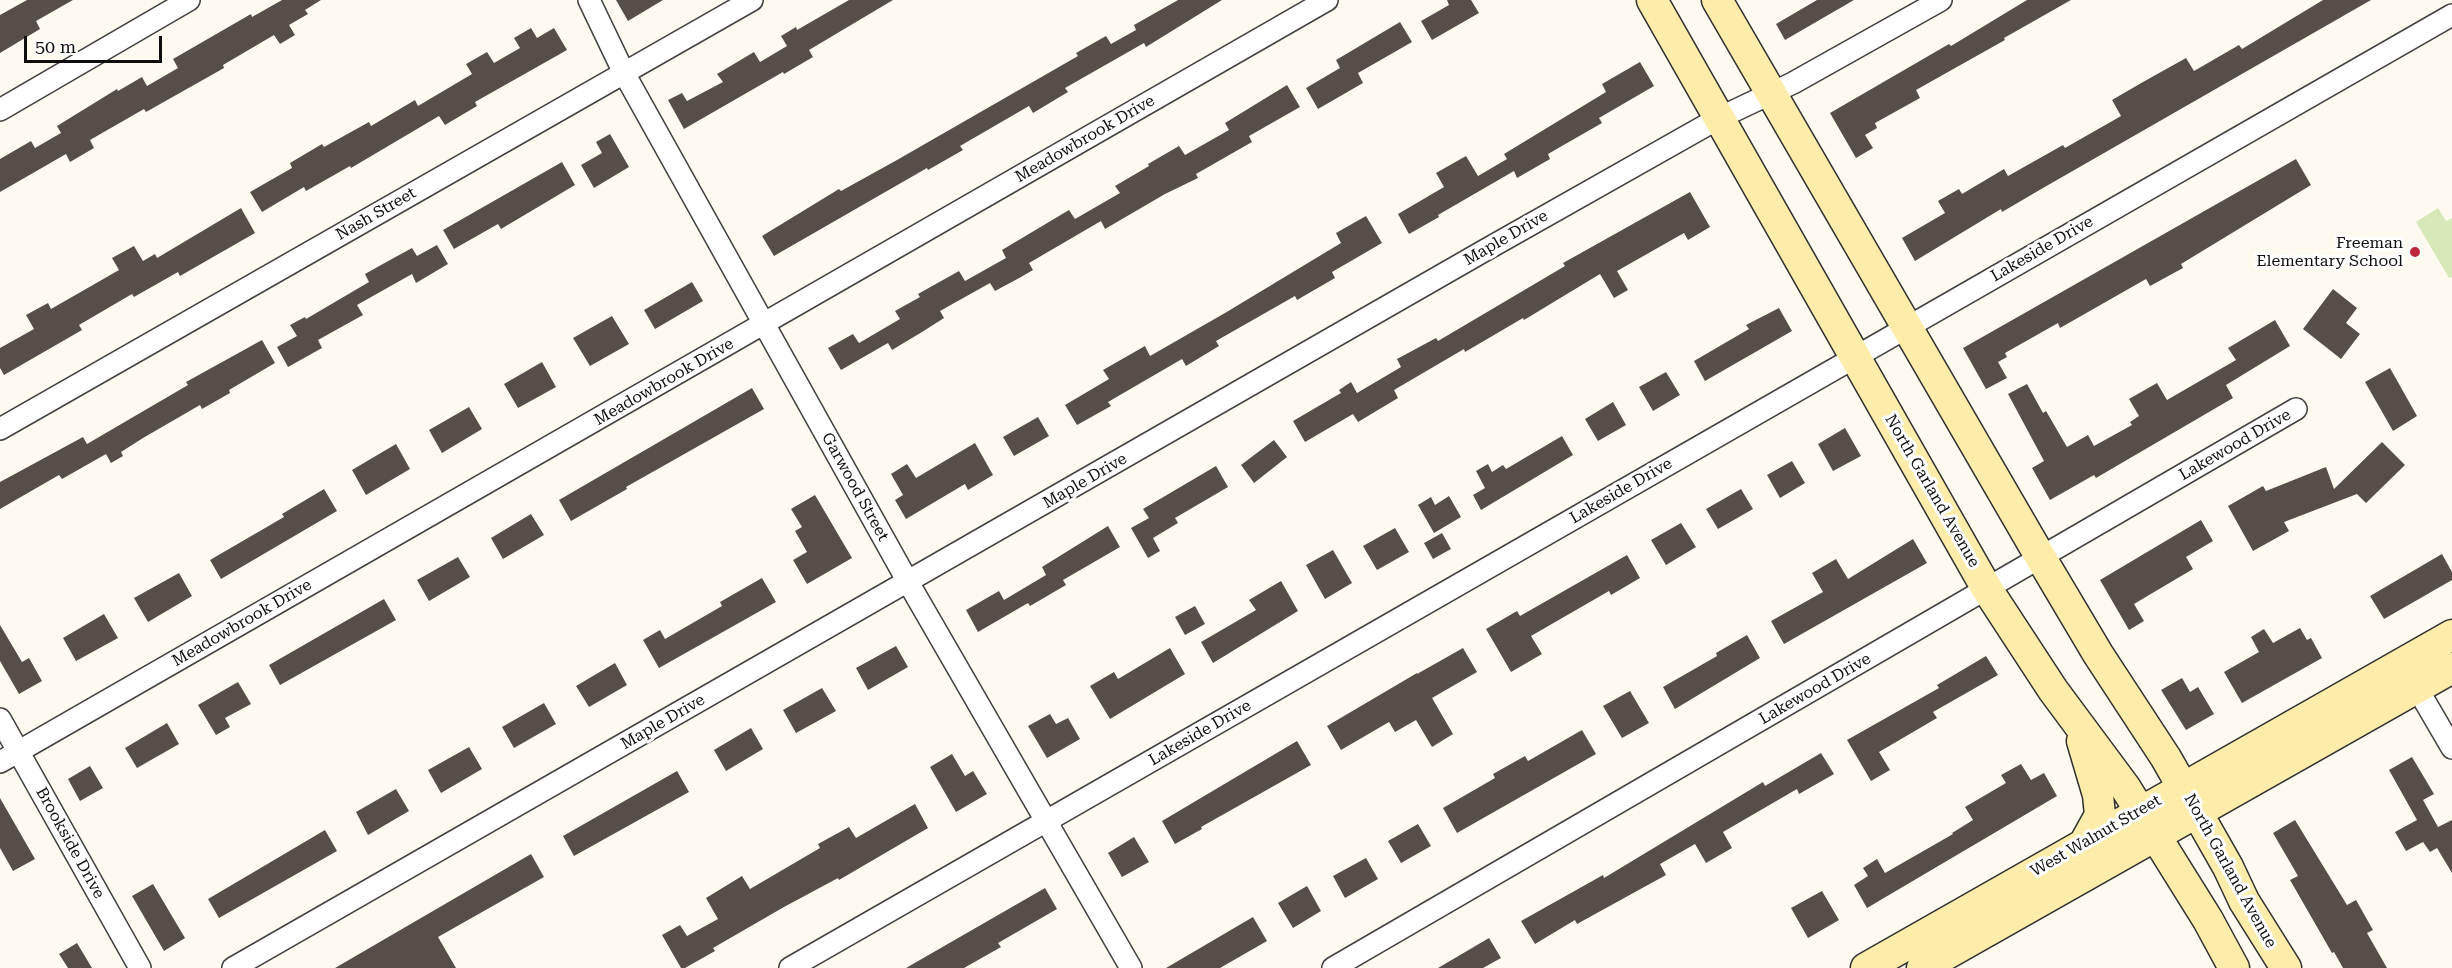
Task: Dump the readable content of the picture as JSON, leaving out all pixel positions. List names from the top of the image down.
{
  "streets": {
    "main road": ["North Garland Avenue", "West Walnut Street"],
    "street": [
      "Meadowbrook Drive",
      "Nash Street",
      "Maple Drive",
      "Lakeside Drive",
      "Lakewood Drive",
      "Garwood Street",
      "Brookside Drive"
    ]
  },
  "crossings": [
    ["Meadowbrook Drive", "Garwood Street"],
    ["Meadowbrook Drive", "Brookside Drive"],
    ["Nash Street", "Garwood Street"],
    ["Maple Drive", "Garwood Street"],
    ["Maple Drive", "North Garland Avenue"],
    ["Lakeside Drive", "Garwood Street"],
    ["Lakeside Drive", "North Garland Avenue"],
    ["Lakewood Drive", "North Garland Avenue"],
    ["North Garland Avenue", "West Walnut Street"]
  ],
  "places": ["Freeman Elementary School"],
  "scale_bar": "50 m"
}
